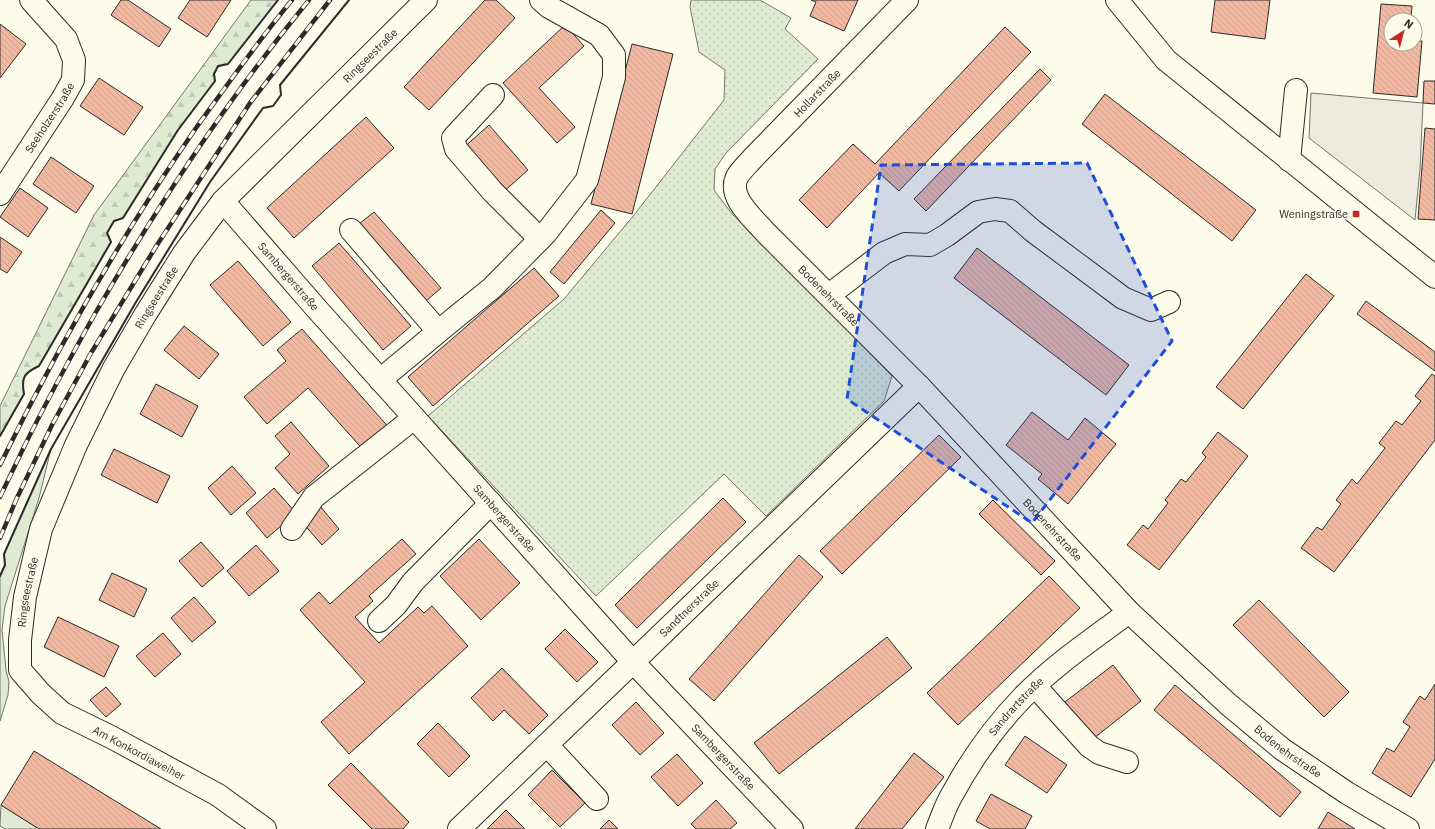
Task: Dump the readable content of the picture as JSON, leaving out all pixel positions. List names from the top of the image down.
{
  "streets": {
    "street": [
      "Ringseestraße",
      "Hollarstraße",
      "Seeholzerstraße",
      "Sambergerstraße",
      "Bodenehrstraße",
      "Sandtnerstraße",
      "Sandrartstraße",
      "Am Konkordiaweiher"
    ]
  },
  "crossings": [
    ["Ringseestraße", "Sambergerstraße"],
    ["Ringseestraße", "Am Konkordiaweiher"],
    ["Hollarstraße", "Bodenehrstraße"],
    ["Sambergerstraße", "Sandtnerstraße"],
    ["Bodenehrstraße", "Sandtnerstraße"],
    ["Bodenehrstraße", "Sandrartstraße"]
  ],
  "places": {
    "transit": ["Weningstraße"]
  },
  "north": "top right"
}
